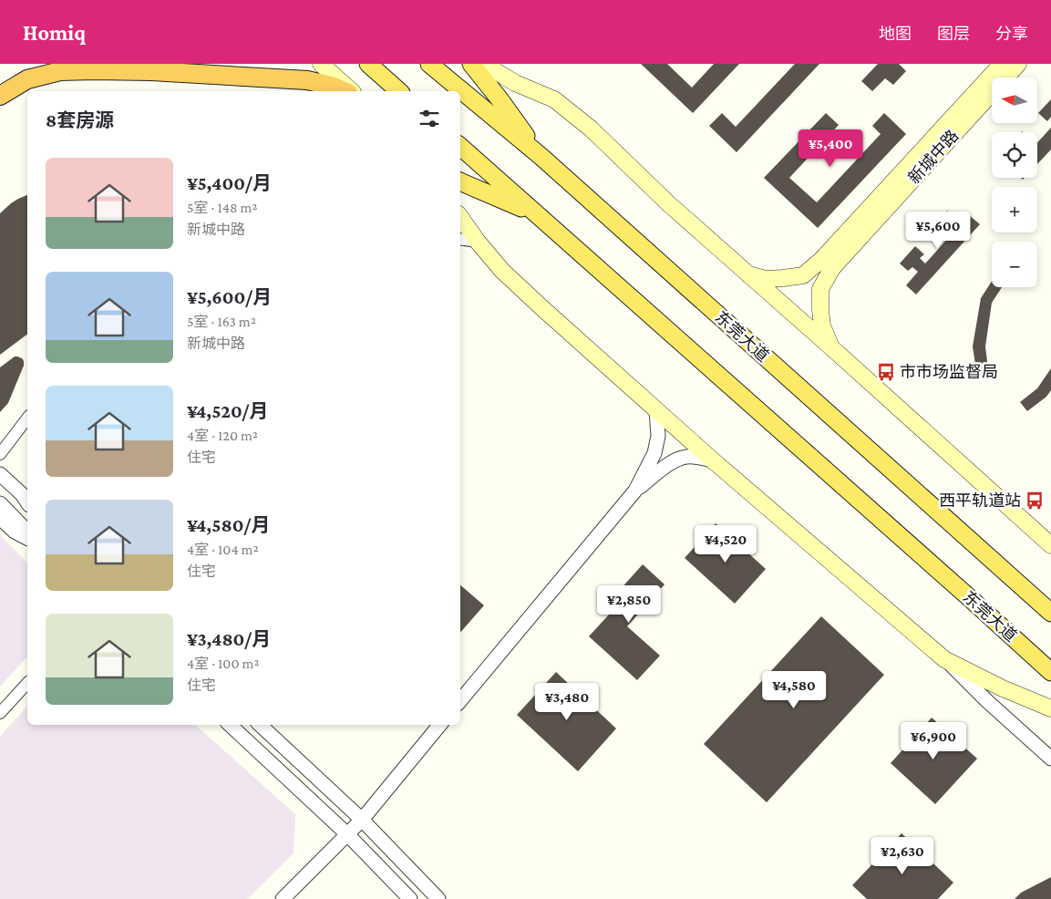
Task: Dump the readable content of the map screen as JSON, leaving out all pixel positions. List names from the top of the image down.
{
  "streets": {
    "main road": ["新城中路", "东莞大道"]
  },
  "places": {
    "bus stop": ["市市场监督局", "西平轨道站"]
  },
  "north": "left",
  "page": {
    "header": "Homiq",
    "nav": ["地图", "图层", "分享"],
    "map_buttons": ["+", "−"],
    "heading": "8套房源",
    "price": [
      "¥5,400",
      "¥5,600",
      "¥4,520",
      "¥2,850",
      "¥4,580",
      "¥3,480",
      "¥6,900",
      "¥2,630"
    ],
    "list": [
      {
        "name": "¥5,400/月",
        "note": "5室 · 148 m² · 新城中路"
      },
      {
        "name": "¥5,600/月",
        "note": "5室 · 163 m² · 新城中路"
      },
      {
        "name": "¥4,520/月",
        "note": "4室 · 120 m² · 住宅"
      },
      {
        "name": "¥4,580/月",
        "note": "4室 · 104 m² · 住宅"
      },
      {
        "name": "¥3,480/月",
        "note": "4室 · 100 m² · 住宅"
      }
    ]
  }
}
